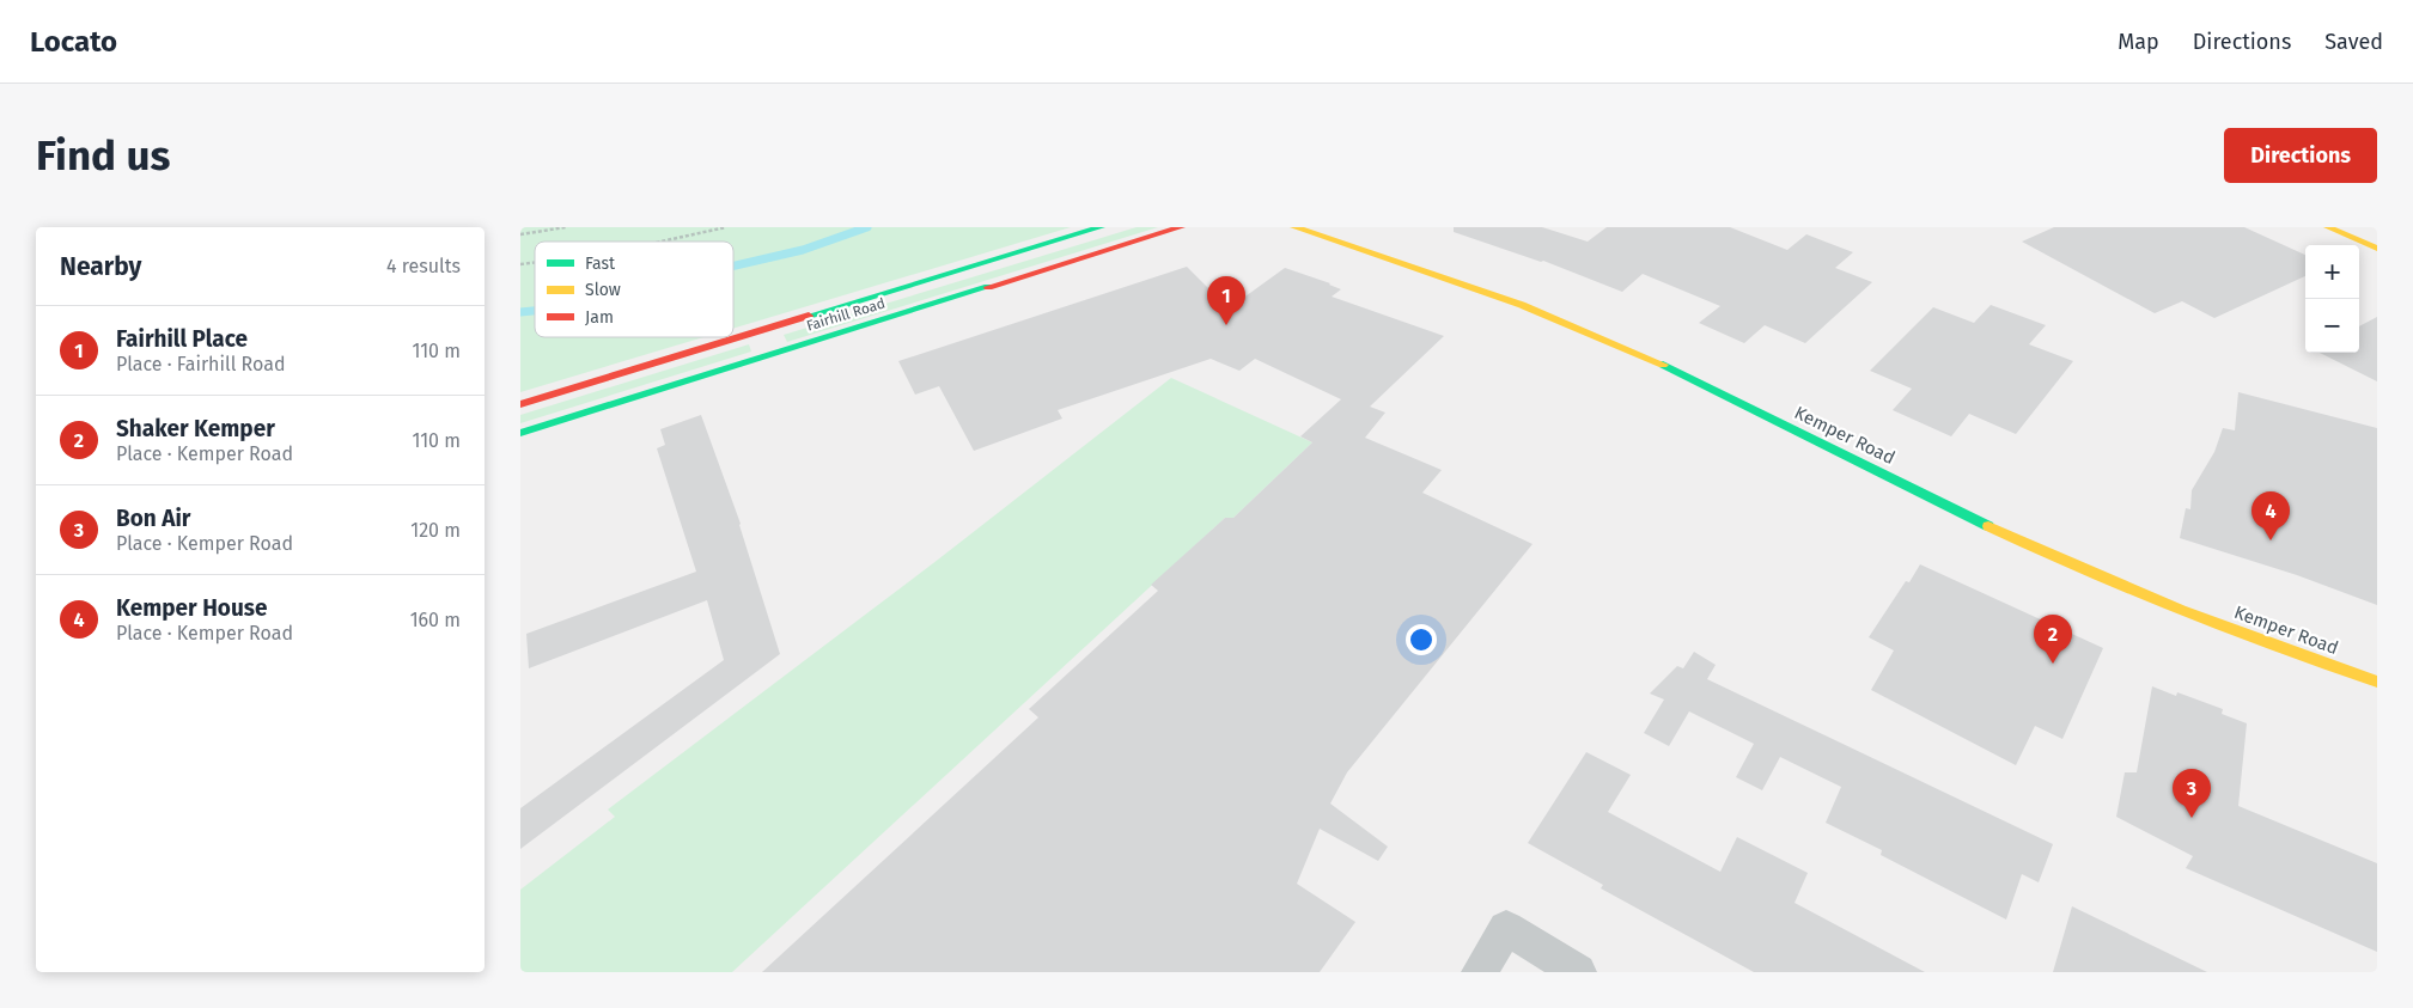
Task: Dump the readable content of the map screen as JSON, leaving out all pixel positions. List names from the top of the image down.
{
  "streets": {
    "main road": ["Fairhill Road", "Kemper Road"]
  },
  "legend": ["Fast", "Slow", "Jam"],
  "page": {
    "header": "Locato",
    "nav": ["Map", "Directions", "Saved"],
    "buttons": "Directions",
    "title": "Find us",
    "heading": ["Nearby", "4 results"],
    "map_buttons": ["+", "−"],
    "pins": [
      "1",
      "4",
      "2",
      "3"
    ],
    "list": [
      {
        "mark": "1",
        "name": "Fairhill Place",
        "note": "Place · Fairhill Road",
        "value": "110 m"
      },
      {
        "mark": "2",
        "name": "Shaker Kemper",
        "note": "Place · Kemper Road",
        "value": "110 m"
      },
      {
        "mark": "3",
        "name": "Bon Air",
        "note": "Place · Kemper Road",
        "value": "120 m"
      },
      {
        "mark": "4",
        "name": "Kemper House",
        "note": "Place · Kemper Road",
        "value": "160 m"
      }
    ]
  }
}
